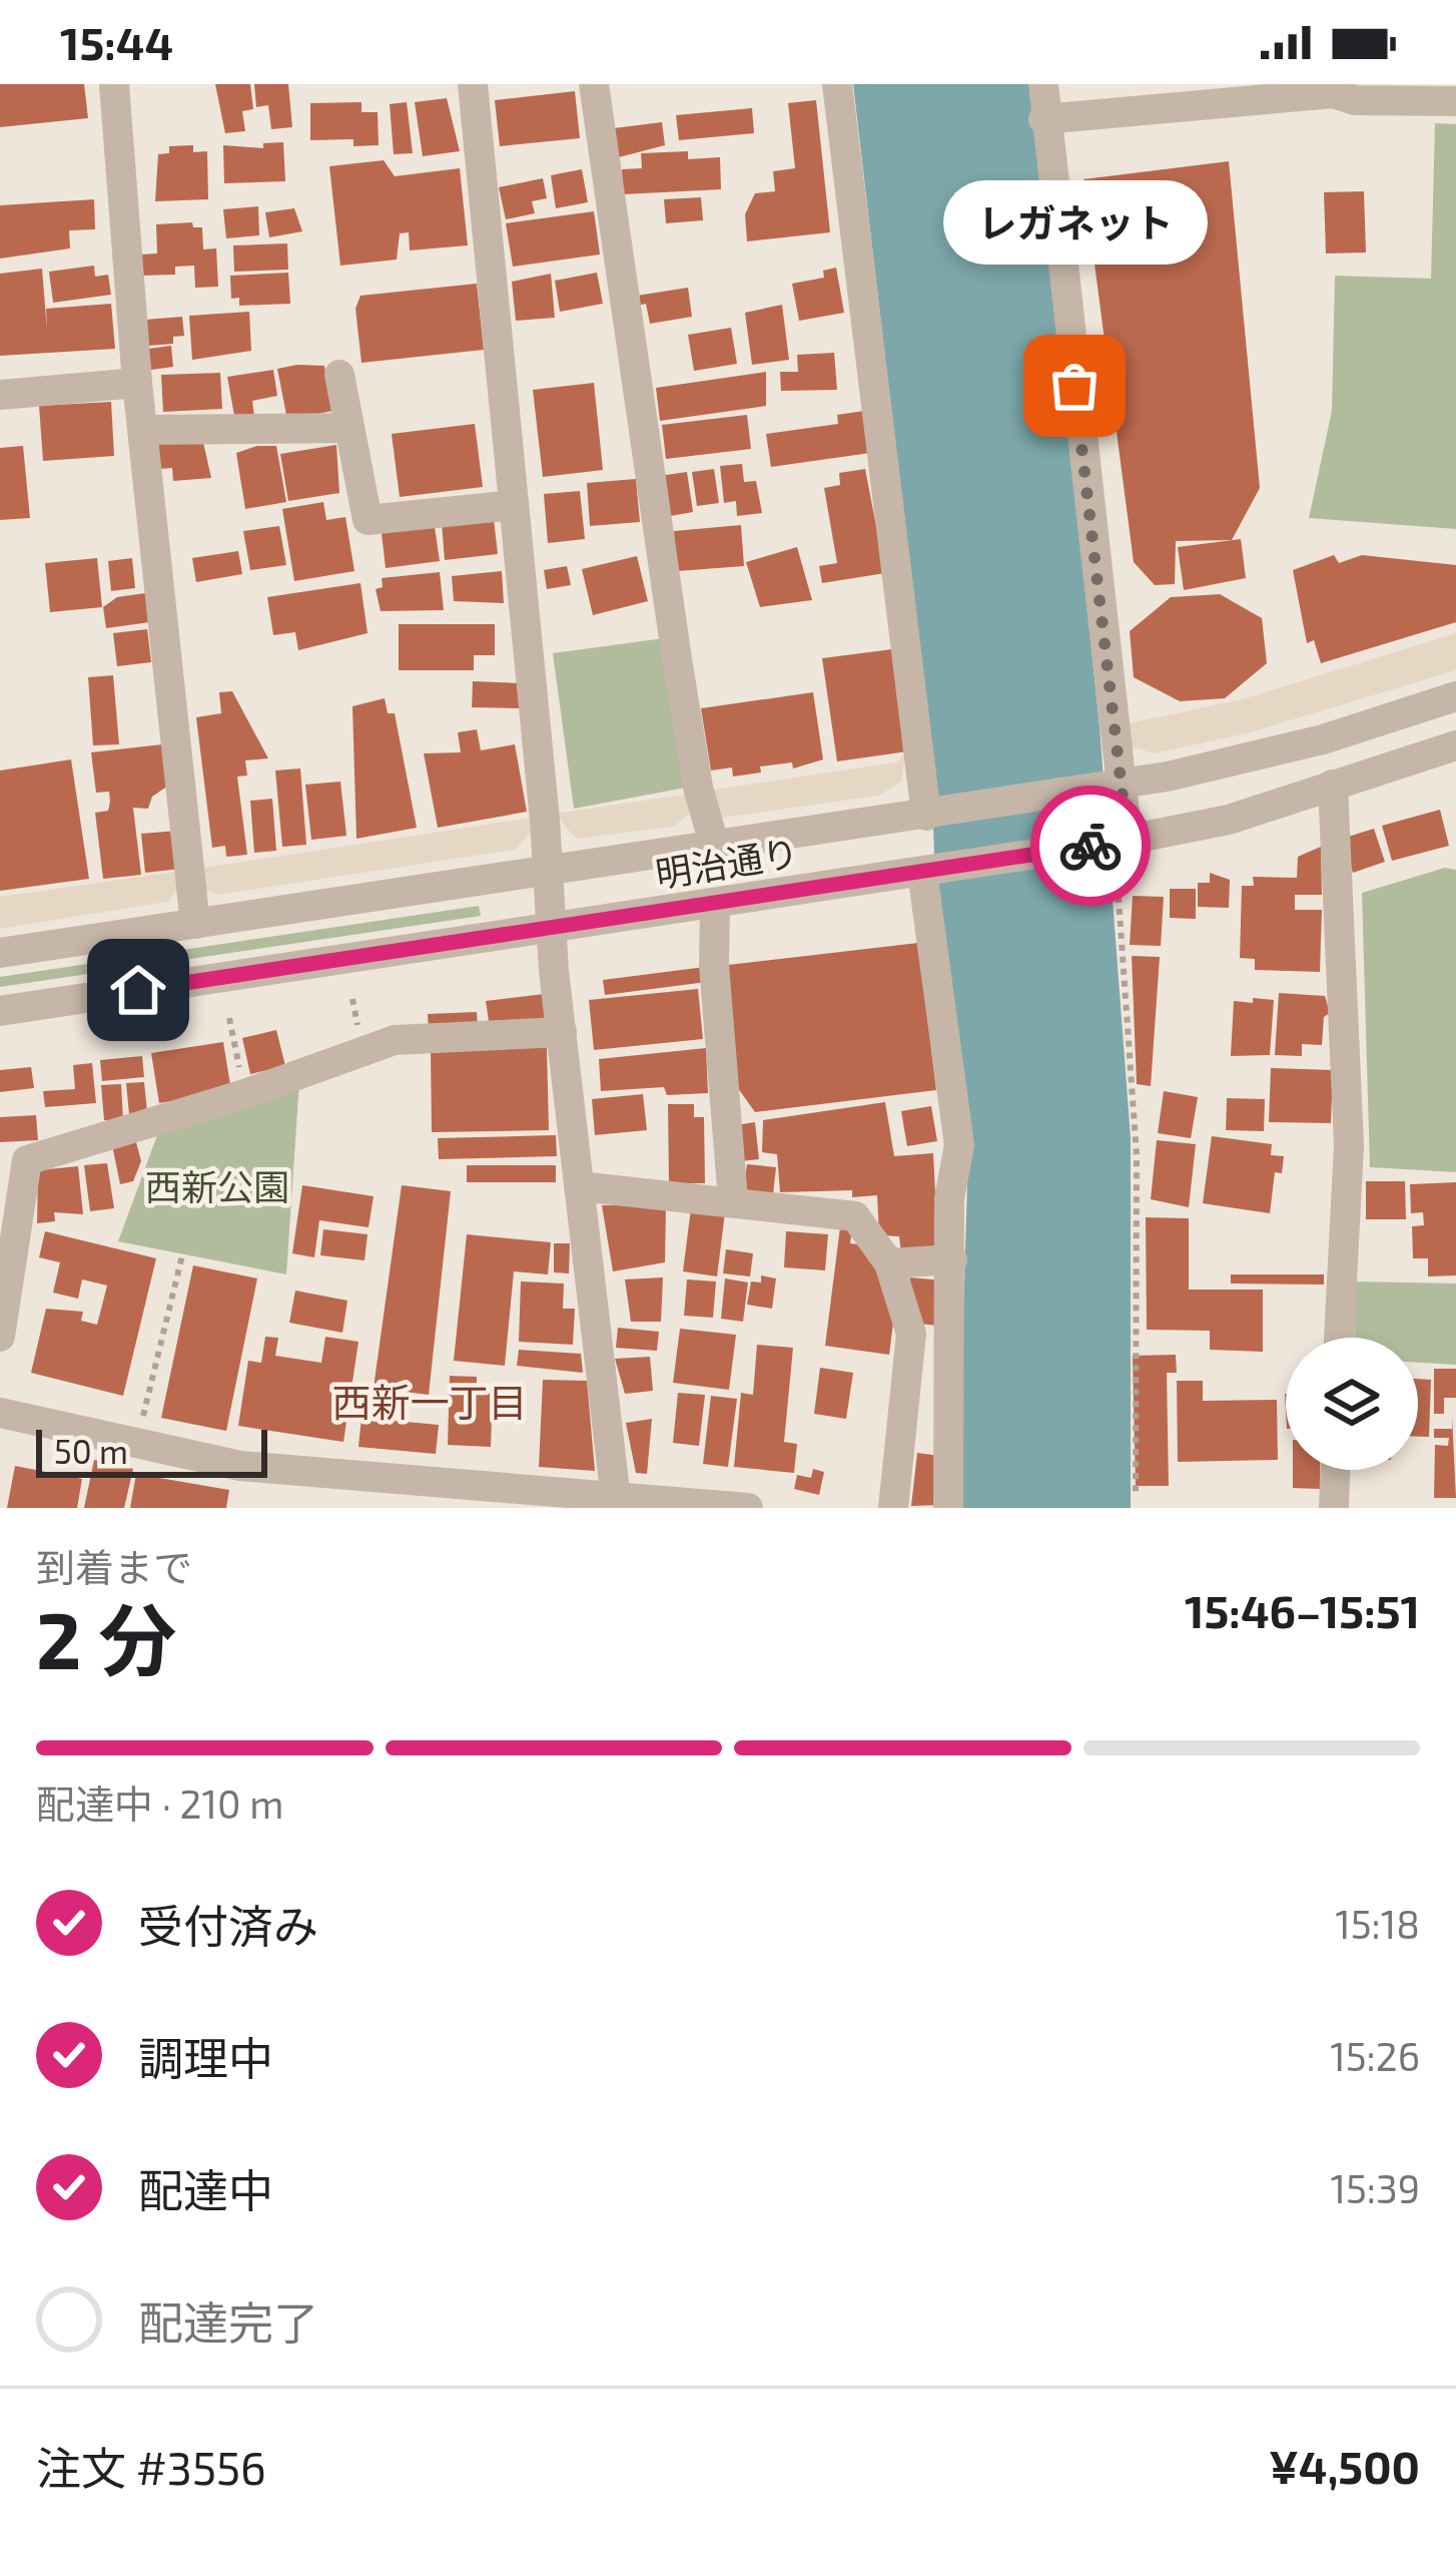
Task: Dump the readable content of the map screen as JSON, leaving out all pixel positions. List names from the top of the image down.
{
  "streets": {
    "street": ["明治通り"]
  },
  "districts": ["西新一丁目"],
  "parks": ["西新公園"],
  "places": ["レガネット"],
  "scale_bar": "50 m",
  "page": {
    "status": "15:44",
    "bubble": "レガネット",
    "scale": "50 m",
    "heading": ["2 分", "到着まで", "15:46–15:51"],
    "panel": ["注文 #3556", "¥4,500"],
    "bar": "配達中 · 210 m",
    "list": [
      ["受付済み", "15:18"],
      ["調理中", "15:26"],
      ["配達中", "15:39"],
      "配達完了"
    ]
  }
}
